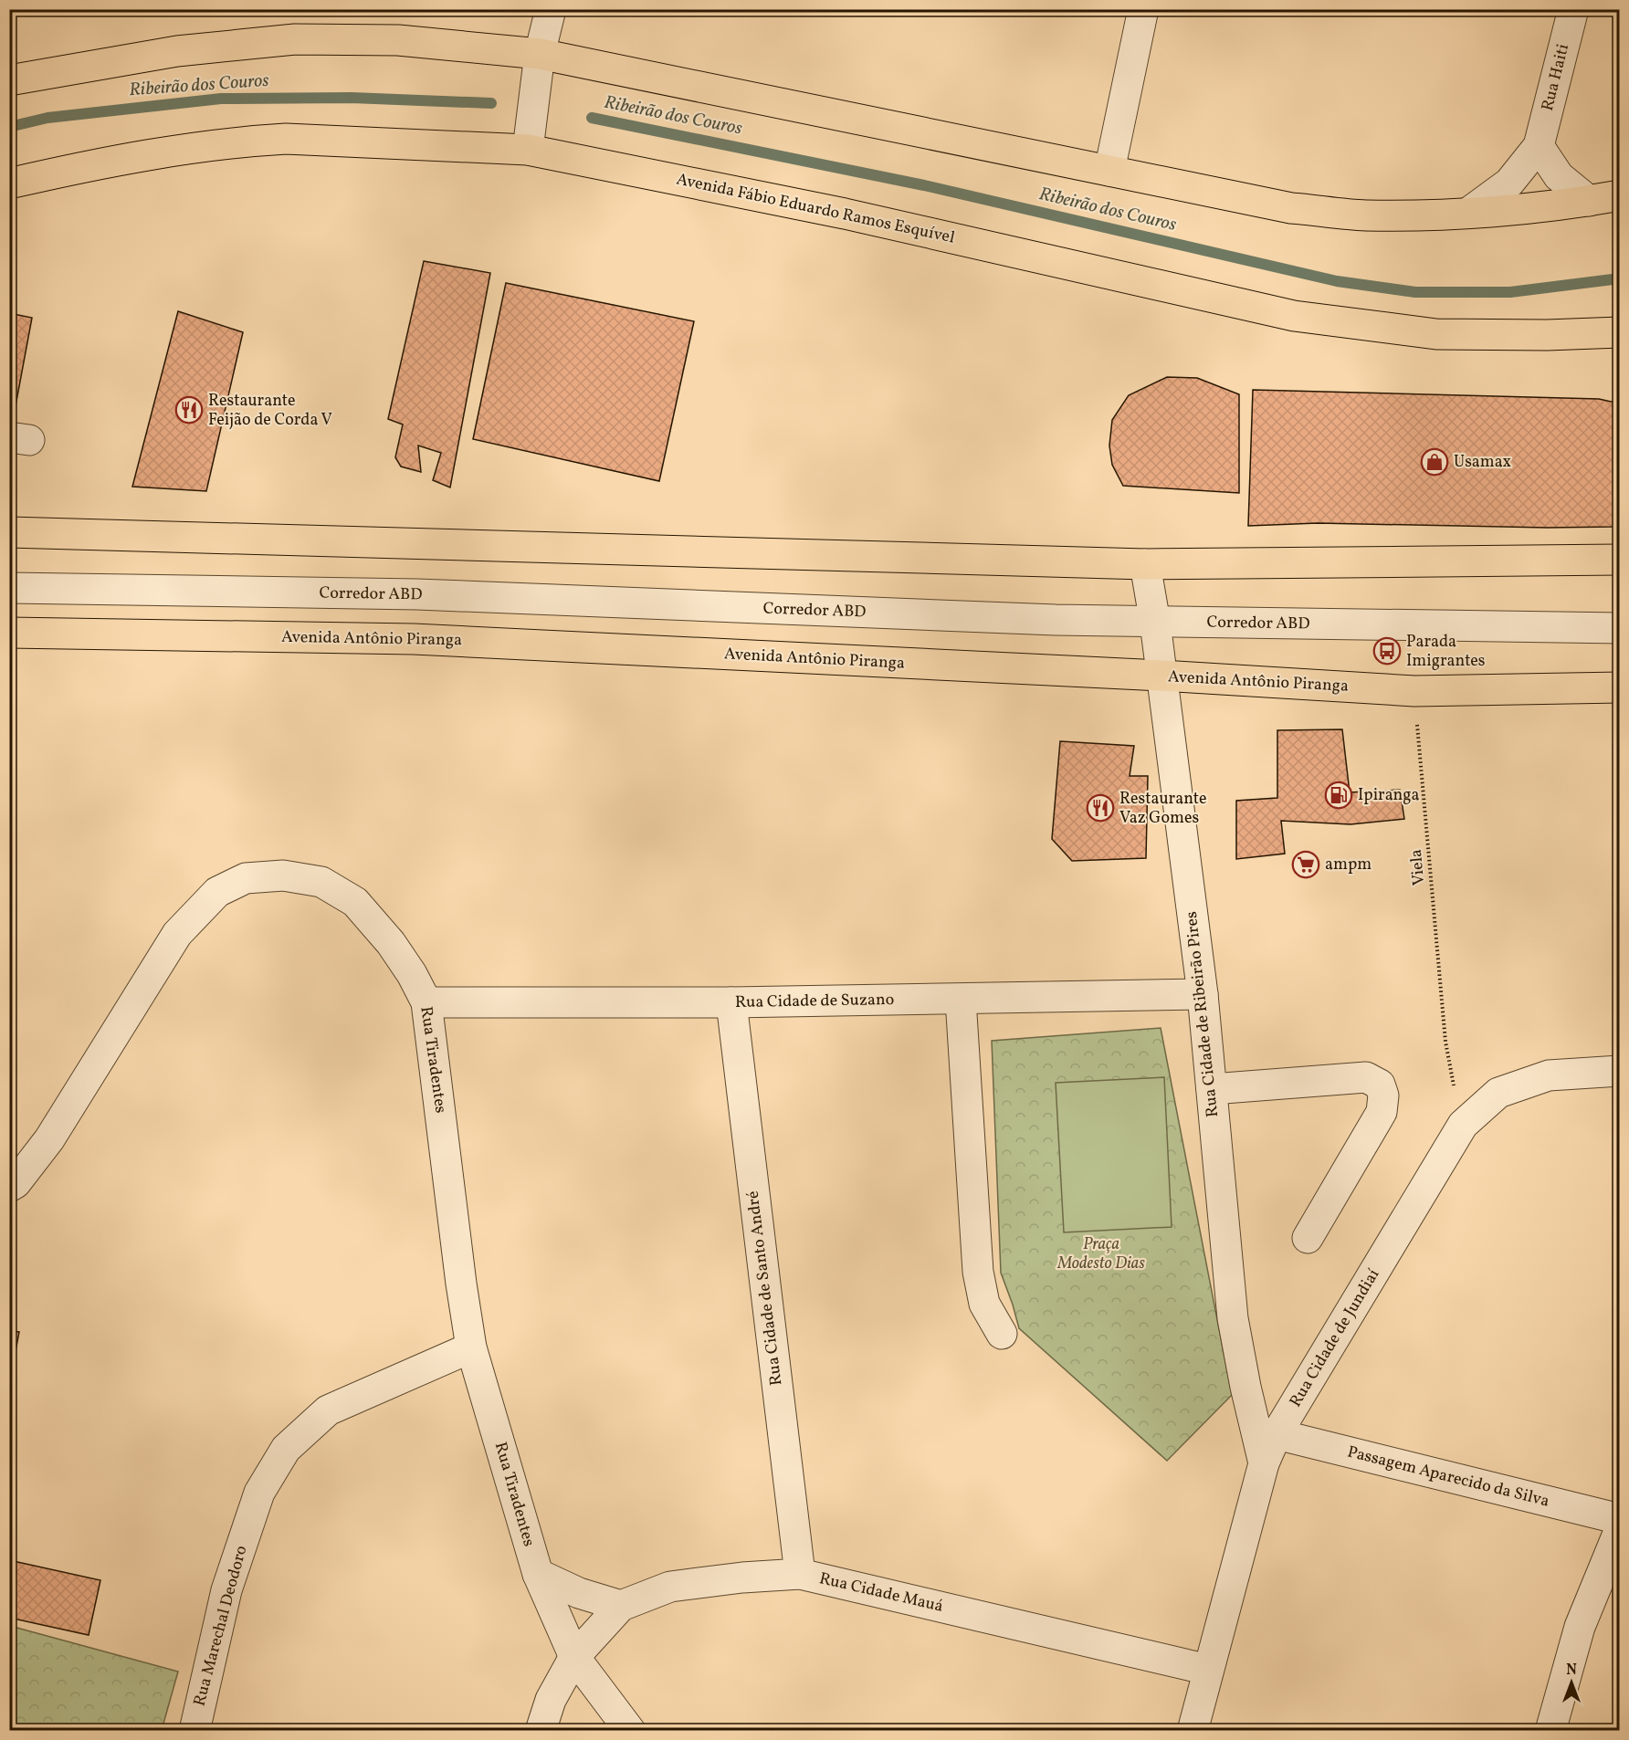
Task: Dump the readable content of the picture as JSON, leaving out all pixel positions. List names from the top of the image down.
{
  "streets": {
    "main road": ["Avenida Fábio Eduardo Ramos Esquível", "Avenida Antônio Piranga"],
    "street": [
      "Rua Haiti",
      "Corredor ABD",
      "Rua Cidade de Suzano",
      "Rua Cidade de Ribeirão Pires",
      "Rua Tiradentes",
      "Rua Cidade de Santo André",
      "Rua Cidade de Jundiaí",
      "Passagem Aparecido da Silva",
      "Rua Cidade Mauá",
      "Rua Marechal Deodoro"
    ],
    "path": ["Viela"]
  },
  "crossings": [
    ["Corredor ABD", "Rua Cidade de Ribeirão Pires"],
    ["Avenida Antônio Piranga", "Viela"],
    ["Avenida Antônio Piranga", "Rua Cidade de Ribeirão Pires"],
    ["Rua Cidade de Suzano", "Rua Cidade de Ribeirão Pires"],
    ["Rua Cidade de Suzano", "Rua Tiradentes"],
    ["Rua Cidade de Suzano", "Rua Cidade de Santo André"],
    ["Rua Cidade de Ribeirão Pires", "Rua Cidade de Jundiaí"],
    ["Rua Tiradentes", "Rua Cidade Mauá"],
    ["Rua Tiradentes", "Rua Marechal Deodoro"],
    ["Rua Cidade de Santo André", "Rua Cidade Mauá"],
    ["Rua Cidade de Jundiaí", "Passagem Aparecido da Silva"],
    ["Rua Cidade de Jundiaí", "Rua Cidade Mauá"]
  ],
  "water": ["Ribeirão dos Couros"],
  "parks": ["Praça Modesto Dias"],
  "places": {
    "restaurant": ["Restaurante Feijão de Corda V", "Restaurante Vaz Gomes"],
    "shop": ["Usamax"],
    "bus stop": ["Parada Imigrantes"],
    "fuel station": ["Ipiranga"],
    "supermarket": ["ampm"]
  },
  "north": "top"
}
